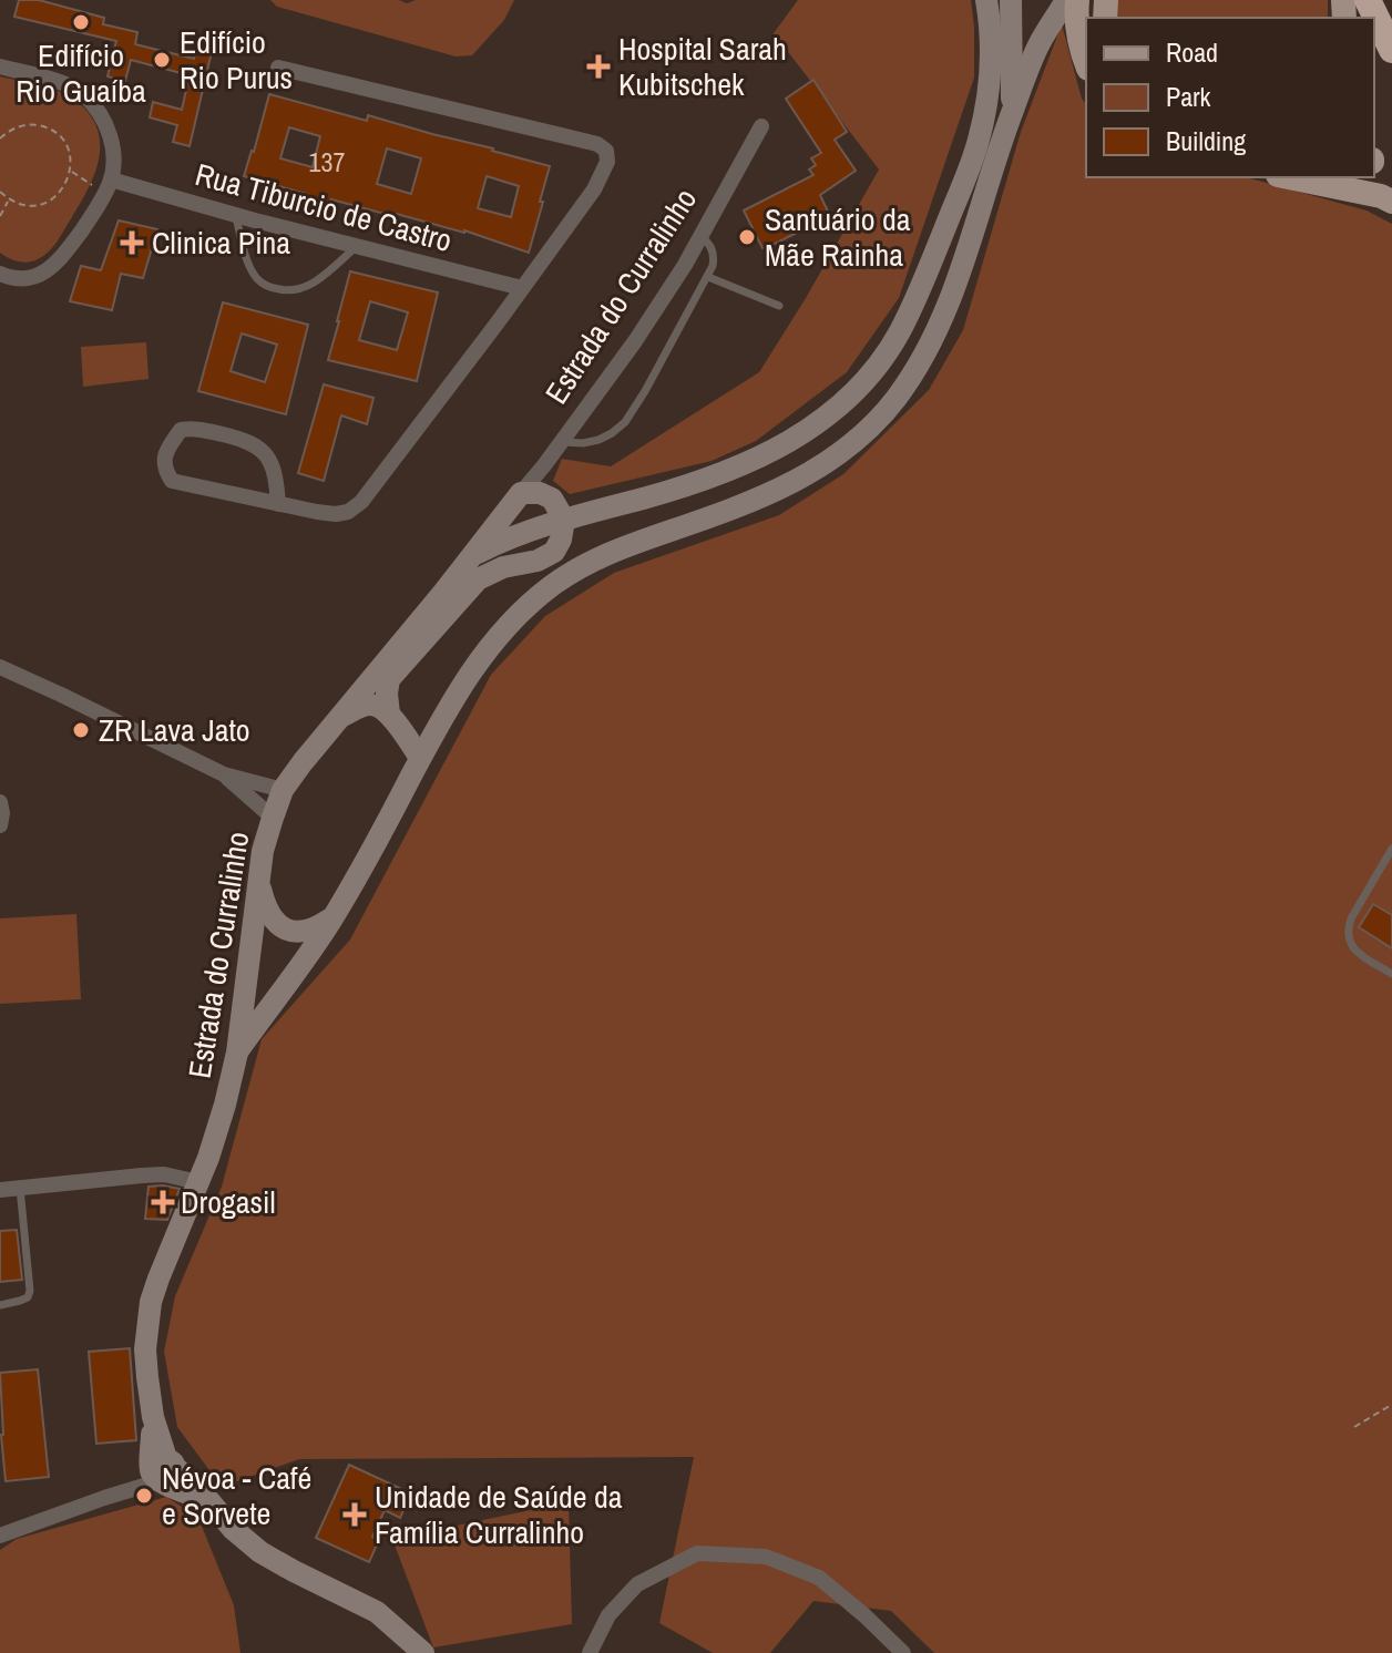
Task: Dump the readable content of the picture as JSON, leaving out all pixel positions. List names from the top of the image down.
{
  "streets": {
    "street": ["Rua Tiburcio de Castro", "Estrada do Curralinho"]
  },
  "places": {
    "other": [
      "Edifício Rio Guaíba",
      "Edifício Rio Purus",
      "Santuário da Mãe Rainha",
      "ZR Lava Jato",
      "Névoa - Café e Sorvete"
    ],
    "health": [
      "Hospital Sarah Kubitschek",
      "Clinica Pina",
      "Drogasil",
      "Unidade de Saúde da Família Curralinho"
    ]
  },
  "house_numbers": ["137"],
  "legend": ["Road", "Park", "Building"]
}
